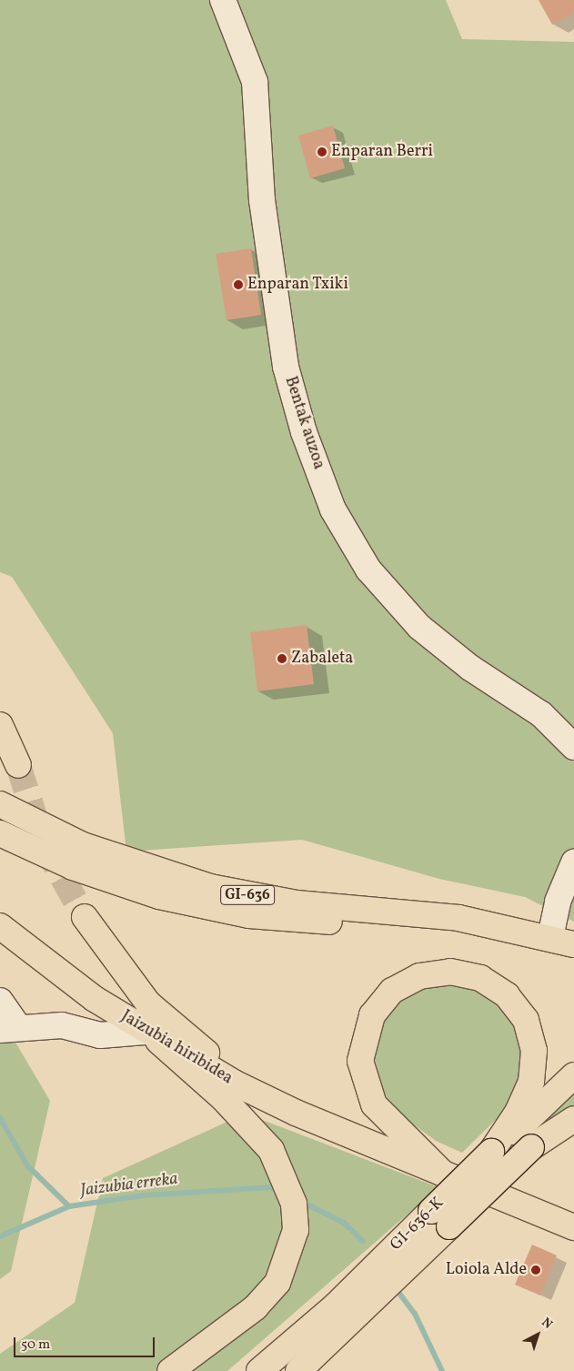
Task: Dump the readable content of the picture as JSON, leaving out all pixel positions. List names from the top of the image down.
{
  "streets": {
    "main road": ["GI-636", "Jaizubia hiribidea", "GI-636-K"],
    "street": ["Bentak auzoa"]
  },
  "water": ["Jaizubia erreka"],
  "places": [
    "Enparan Berri",
    "Enparan Txiki",
    "Zabaleta",
    "Loiola Alde"
  ],
  "scale_bar": "50 m",
  "north": "top right"
}
